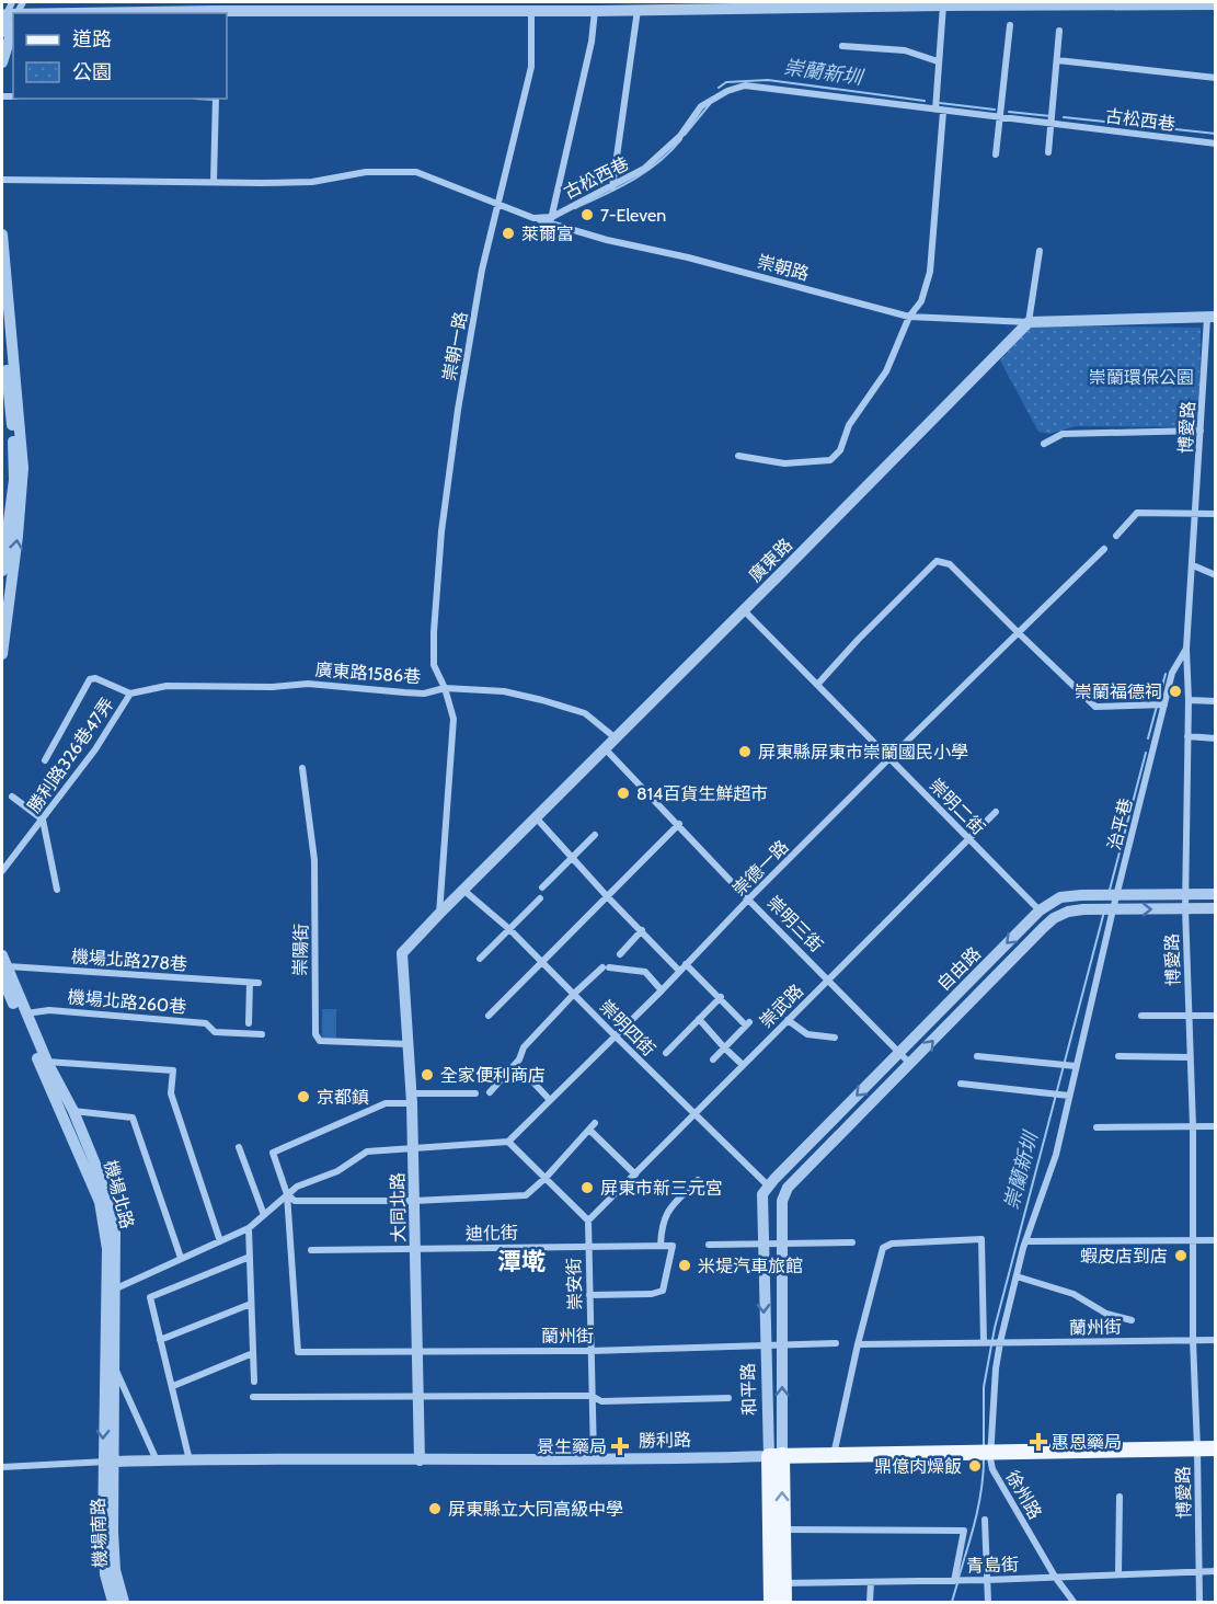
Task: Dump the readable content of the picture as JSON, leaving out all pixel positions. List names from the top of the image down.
{
  "streets": {
    "main road": ["和平路", "勝利路"],
    "street": [
      "古松西巷",
      "崇朝路",
      "崇朝一路",
      "博愛路",
      "廣東路",
      "廣東路1586巷",
      "勝利路326巷47弄",
      "崇明二街",
      "治平巷",
      "崇德一路",
      "崇明三街",
      "崇陽街",
      "機場北路278巷",
      "自由路",
      "機場北路260巷",
      "崇武路",
      "崇明四街",
      "機場北路",
      "大同北路",
      "迪化街",
      "崇安街",
      "蘭州街",
      "徐州路",
      "機場南路",
      "青島街"
    ]
  },
  "crossings": [
    ["古松西巷", "崇朝路"],
    ["古松西巷", "崇朝一路"],
    ["崇朝路", "廣東路"],
    ["崇朝一路", "廣東路1586巷"],
    ["博愛路", "治平巷"],
    ["博愛路", "自由路"],
    ["博愛路", "蘭州街"],
    ["博愛路", "勝利路"],
    ["博愛路", "青島街"],
    ["廣東路", "廣東路1586巷"],
    ["廣東路", "崇明二街"],
    ["廣東路", "崇明三街"],
    ["廣東路", "崇明四街"],
    ["廣東路", "大同北路"],
    ["廣東路1586巷", "勝利路326巷47弄"],
    ["崇明二街", "崇德一路"],
    ["崇明二街", "自由路"],
    ["崇明二街", "崇武路"],
    ["治平巷", "自由路"],
    ["治平巷", "蘭州街"],
    ["治平巷", "徐州路"],
    ["崇德一路", "崇明三街"],
    ["崇德一路", "崇明四街"],
    ["崇明三街", "自由路"],
    ["崇明三街", "崇武路"],
    ["崇陽街", "大同北路"],
    ["機場北路278巷", "機場北路"],
    ["自由路", "崇明四街"],
    ["自由路", "和平路"],
    ["機場北路260巷", "機場北路"],
    ["崇武路", "崇明四街"],
    ["崇武路", "崇安街"],
    ["崇明四街", "和平路"],
    ["機場北路", "勝利路"],
    ["機場北路", "機場南路"],
    ["大同北路", "迪化街"],
    ["大同北路", "蘭州街"],
    ["大同北路", "勝利路"],
    ["迪化街", "崇安街"],
    ["崇安街", "蘭州街"],
    ["崇安街", "勝利路"],
    ["蘭州街", "和平路"],
    ["蘭州街", "徐州路"],
    ["和平路", "勝利路"],
    ["和平路", "青島街"],
    ["勝利路", "徐州路"],
    ["勝利路", "機場南路"],
    ["徐州路", "青島街"]
  ],
  "districts": ["潭墘"],
  "water": ["崇蘭新圳"],
  "parks": ["崇蘭環保公園"],
  "places": {
    "other": [
      "7-Eleven",
      "萊爾富",
      "崇蘭福德祠",
      "屏東縣屏東市崇蘭國民小學",
      "814百貨生鮮超市",
      "全家便利商店",
      "京都鎮",
      "屏東市新三元宮",
      "蝦皮店到店",
      "米堤汽車旅館",
      "鼎億肉燥飯",
      "屏東縣立大同高級中學"
    ],
    "health": ["惠恩藥局", "景生藥局"]
  },
  "legend": ["道路", "公園"]
}
